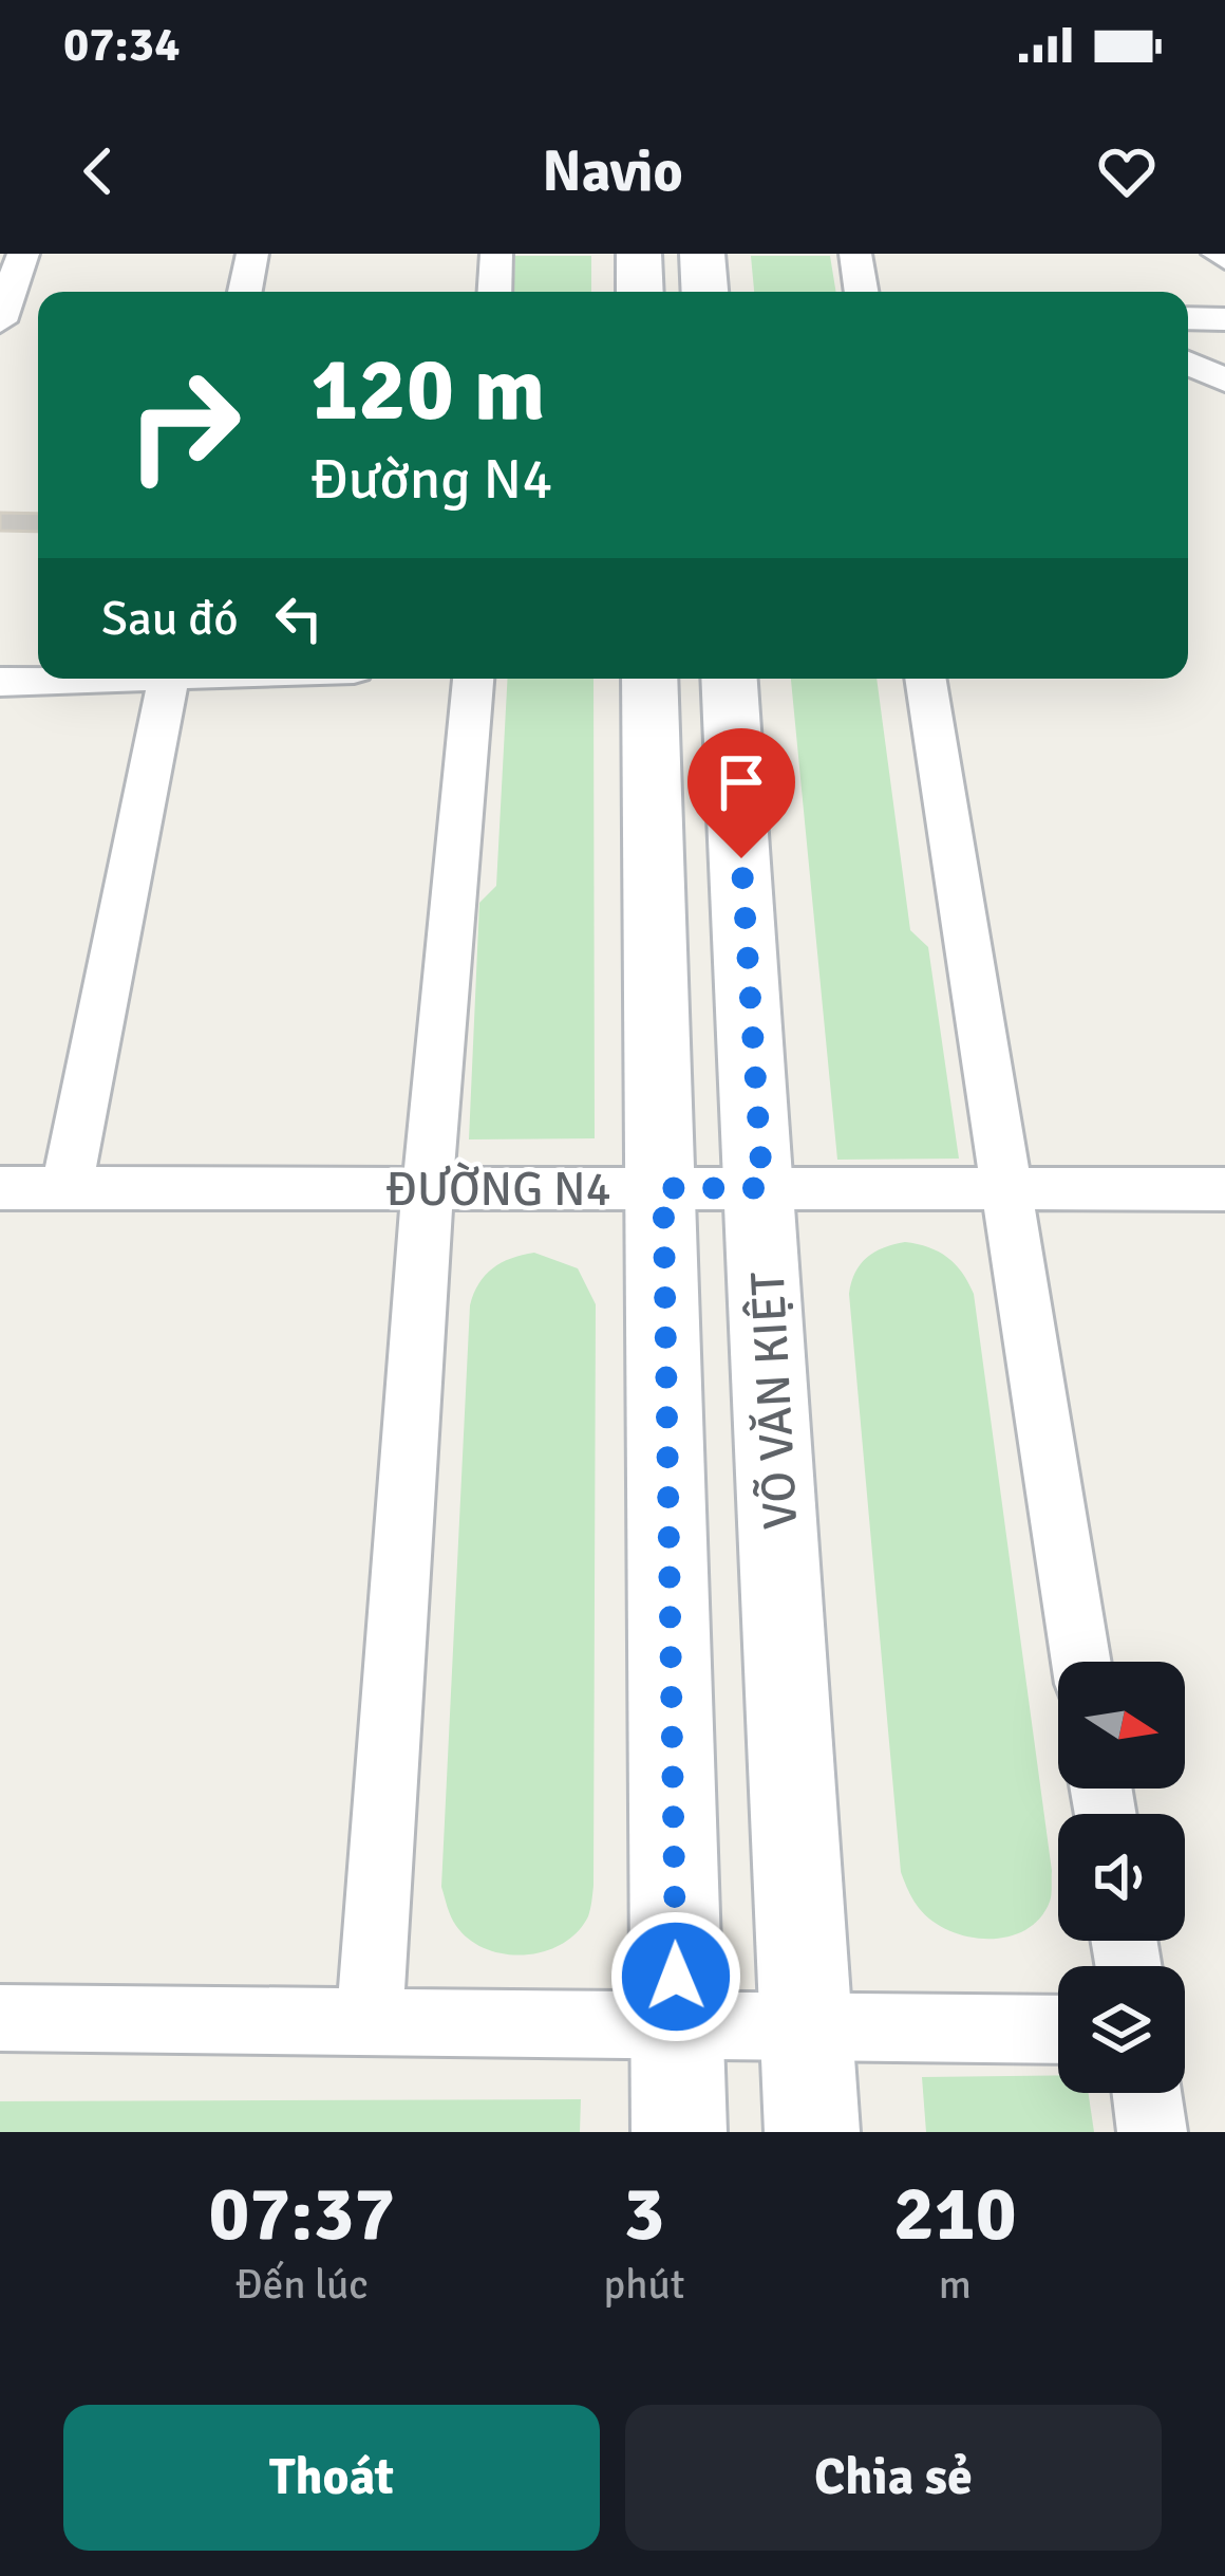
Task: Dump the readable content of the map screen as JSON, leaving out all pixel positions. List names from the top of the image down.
{
  "streets": {
    "main road": ["VÕ VĂN KIỆT"],
    "street": ["ĐƯỜNG N4"]
  },
  "crossings": [
    ["ĐƯỜNG N4", "VÕ VĂN KIỆT"]
  ],
  "north": "right",
  "page": {
    "status": "07:34",
    "header": "Navio",
    "turn": ["120 m", "Đường N4"],
    "then": "Sau đó",
    "eta": [
      "07:37",
      "Đến lúc",
      "3",
      "phút",
      "210",
      "m"
    ],
    "buttons": ["Thoát", "Chia sẻ"]
  }
}
